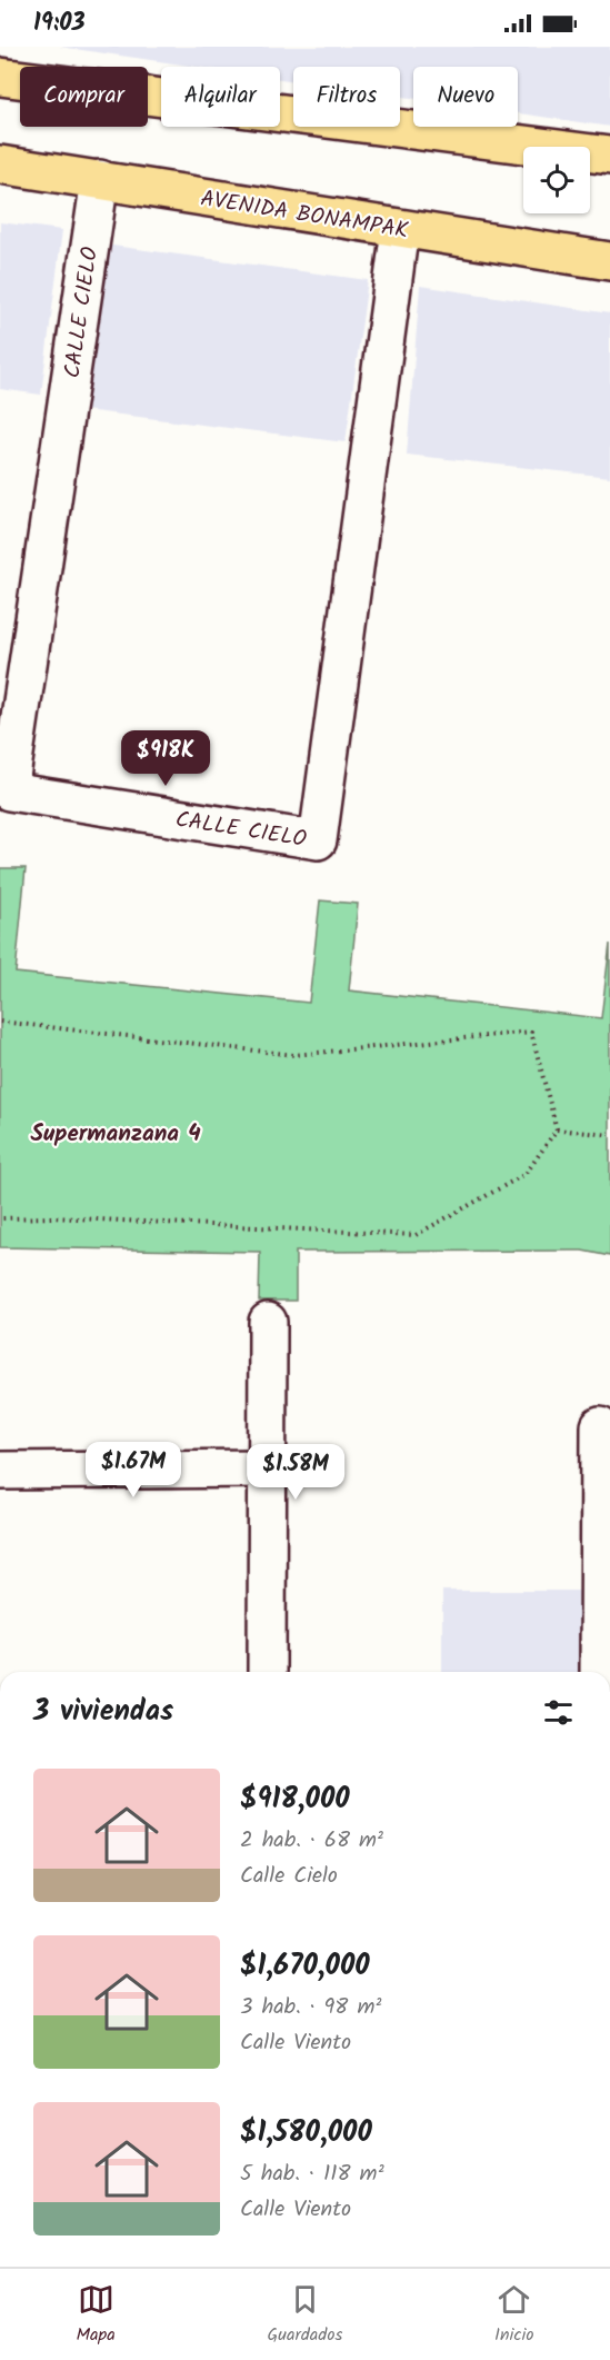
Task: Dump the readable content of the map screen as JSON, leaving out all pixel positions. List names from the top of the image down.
{
  "streets": {
    "main road": ["AVENIDA BONAMPAK"],
    "street": ["CALLE CIELO"]
  },
  "crossings": [
    ["AVENIDA BONAMPAK", "CALLE CIELO"]
  ],
  "districts": ["Supermanzana 4"],
  "page": {
    "status": "19:03",
    "chip": [
      "Comprar",
      "Alquilar",
      "Filtros",
      "Nuevo"
    ],
    "price": ["$918K", "$1.67M", "$1.58M"],
    "heading": "3 viviendas",
    "list": [
      {
        "name": "$918,000",
        "note": "2 hab. · 68 m² · Calle Cielo"
      },
      {
        "name": "$1,670,000",
        "note": "3 hab. · 98 m² · Calle Viento"
      },
      {
        "name": "$1,580,000",
        "note": "5 hab. · 118 m² · Calle Viento"
      }
    ],
    "tabs": ["Mapa", "Guardados", "Inicio"]
  }
}
